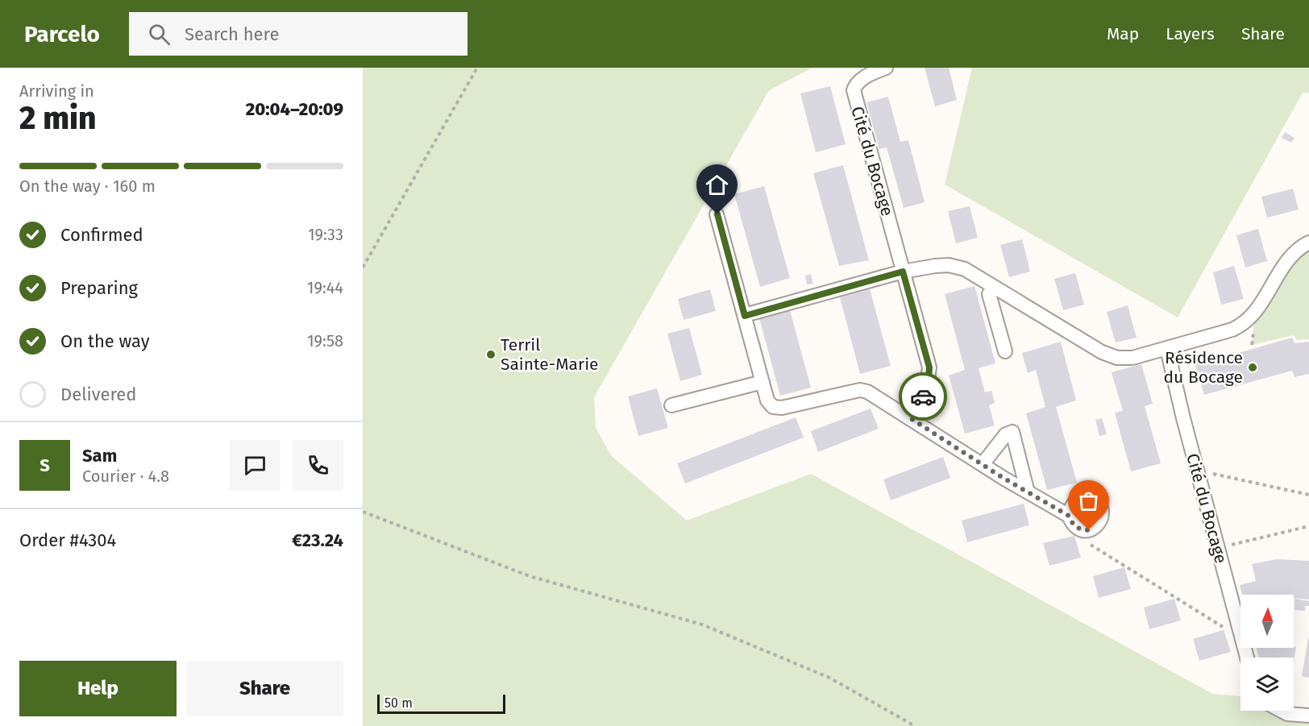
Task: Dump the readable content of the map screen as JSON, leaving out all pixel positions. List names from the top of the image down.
{
  "streets": {
    "street": ["Cité du Bocage"]
  },
  "places": ["Terril Sainte-Marie", "Résidence du Bocage"],
  "scale_bar": "50 m",
  "north": "top",
  "page": {
    "header": "Parcelo",
    "search": "Search here",
    "nav": ["Map", "Layers", "Share"],
    "heading": ["2 min", "Arriving in", "20:04–20:09"],
    "panel": [
      "Sam",
      "Courier · 4.8",
      "Order #4304",
      "€23.24"
    ],
    "bar": "On the way · 160 m",
    "list": [
      ["Confirmed", "19:33"],
      ["Preparing", "19:44"],
      ["On the way", "19:58"],
      "Delivered"
    ],
    "round": "S",
    "buttons": ["Help", "Share"],
    "scale": "50 m"
  }
}
